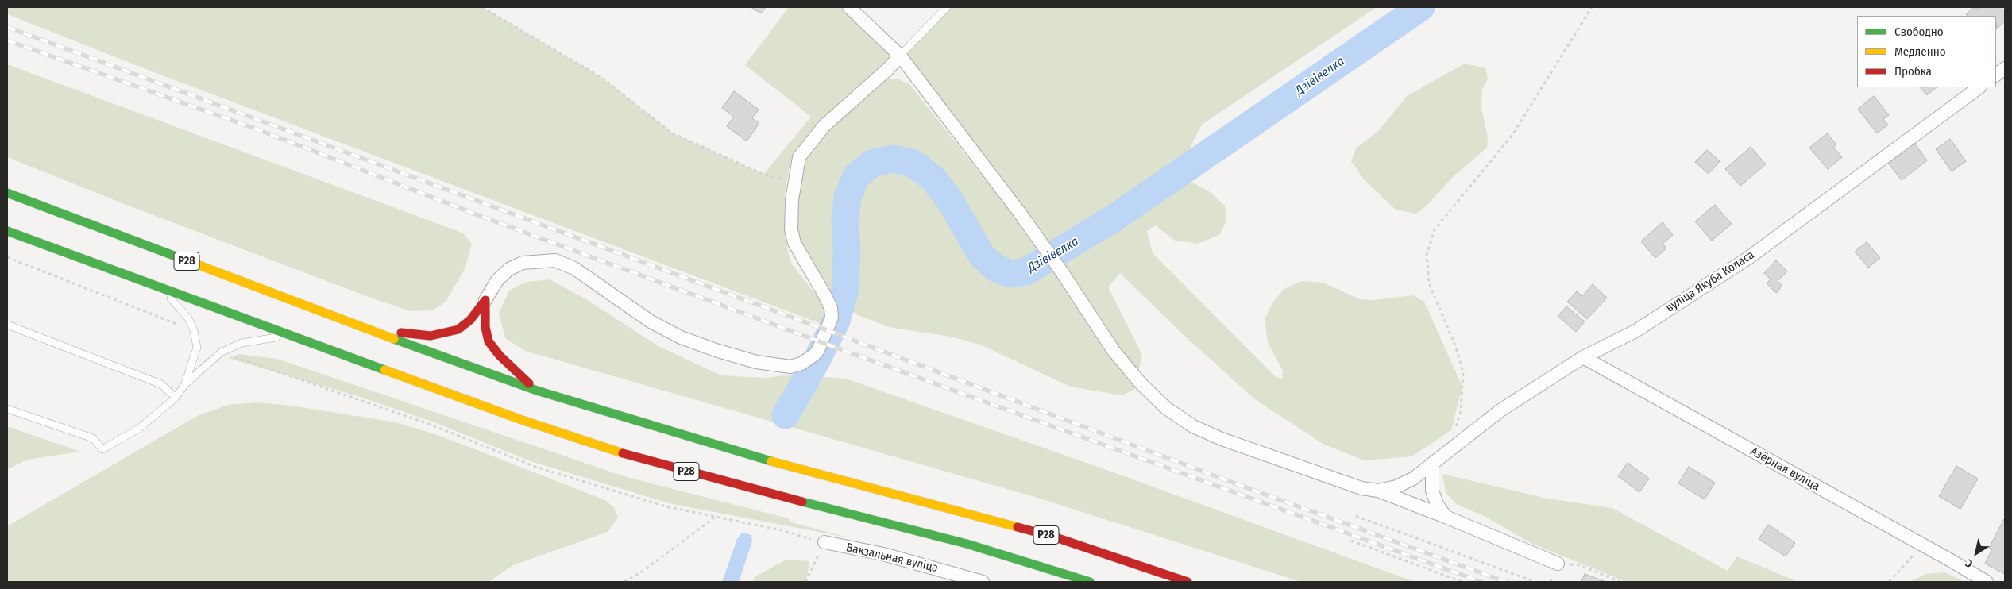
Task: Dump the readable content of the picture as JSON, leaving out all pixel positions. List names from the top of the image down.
{
  "streets": {
    "highway": ["Р28"],
    "street": ["вуліца Якуба Коласа", "Азёрная вуліца", "Вакзальная вуліца"]
  },
  "crossings": [
    ["вуліца Якуба Коласа", "Азёрная вуліца"]
  ],
  "water": ["Дзівівелка"],
  "legend": ["Свободно", "Медленно", "Пробка"],
  "north": "bottom left"
}
